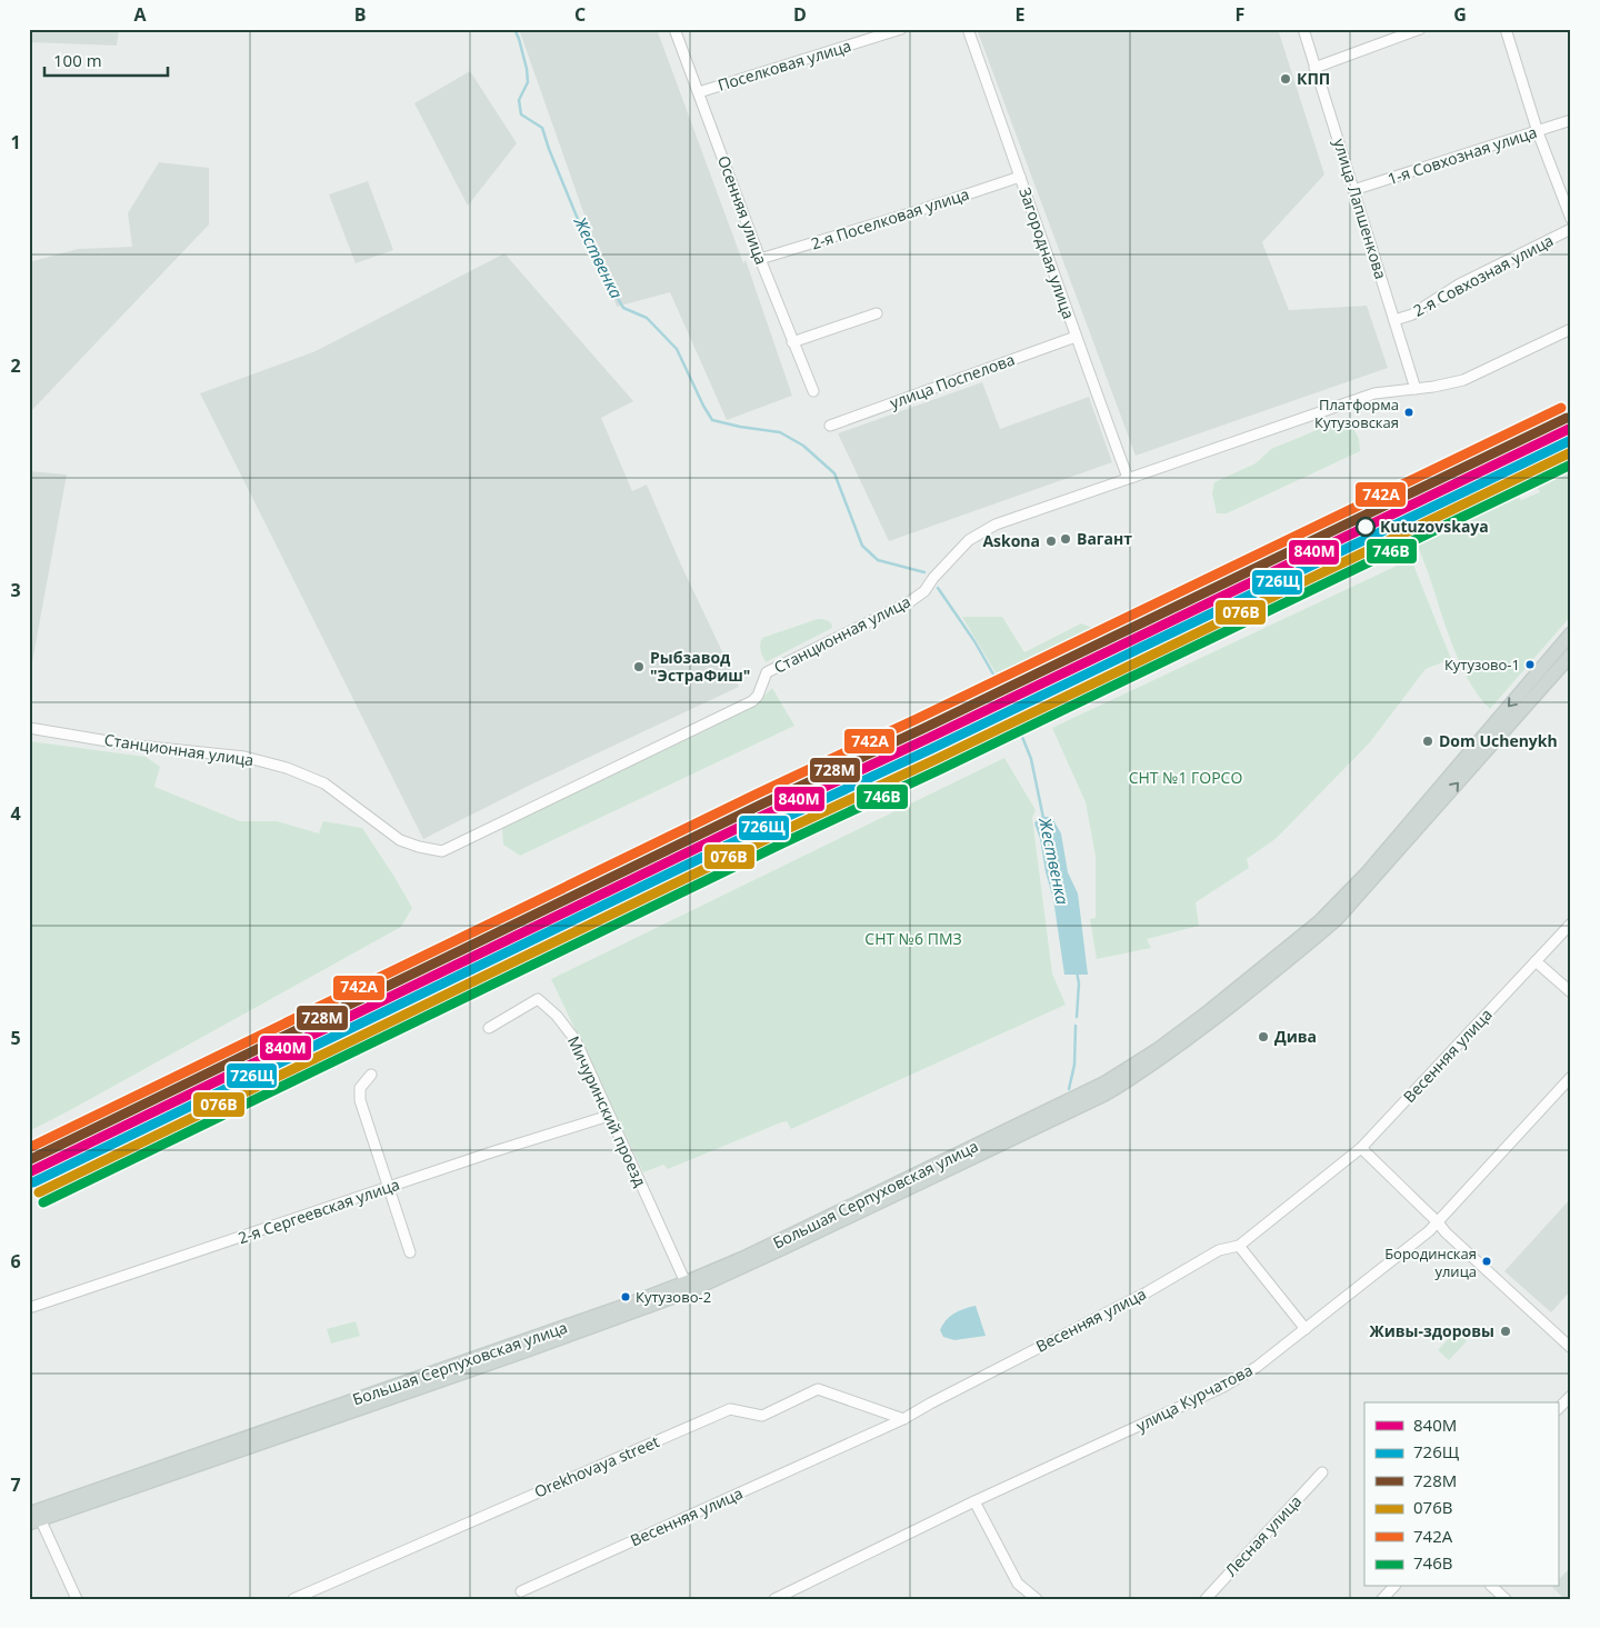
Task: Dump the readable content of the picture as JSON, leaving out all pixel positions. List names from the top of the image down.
{
  "streets": {
    "main road": ["Большая Серпуховская улица"],
    "street": [
      "Поселковая улица",
      "1-я Совхозная улица",
      "улица Лапшенкова",
      "Осенняя улица",
      "2-я Поселковая улица",
      "Загородная улица",
      "2-я Совхозная улица",
      "улица Поспелова",
      "Станционная улица",
      "Весенняя улица",
      "Мичуринский проезд",
      "2-я Сергеевская улица",
      "улица Курчатова",
      "Orekhovaya street",
      "Лесная улица"
    ]
  },
  "crossings": [
    ["Поселковая улица", "Осенняя улица"],
    ["1-я Совхозная улица", "улица Лапшенкова"],
    ["улица Лапшенкова", "2-я Совхозная улица"],
    ["улица Лапшенкова", "Станционная улица"],
    ["Осенняя улица", "2-я Поселковая улица"],
    ["2-я Поселковая улица", "Загородная улица"],
    ["Загородная улица", "улица Поспелова"],
    ["Загородная улица", "Станционная улица"],
    ["Весенняя улица", "Orekhovaya street"],
    ["Мичуринский проезд", "Большая Серпуховская улица"],
    ["Мичуринский проезд", "2-я Сергеевская улица"]
  ],
  "water": ["Жественка"],
  "parks": ["СНТ №1 ГОРСО", "СНТ №6 ПМЗ"],
  "places": [
    "КПП",
    "Платформа Кутузовская",
    "Kutuzovskaya",
    "Вагант",
    "Askona",
    "Кутузово-1",
    "Рыбзавод \"ЭстраФиш\"",
    "Dom Uchenykh",
    "Дива",
    "Бородинская улица",
    "Кутузово-2",
    "Живы-здоровы"
  ],
  "lines": [
    "transit line 742А",
    "transit line 728М",
    "transit line 840М",
    "transit line 726Щ",
    "transit line 076В",
    "transit line 746В"
  ],
  "legend": [
    "840М",
    "726Щ",
    "728М",
    "076В",
    "742А",
    "746В"
  ],
  "scale_bar": "100 m",
  "grid": {
    "columns": [
      "A",
      "B",
      "C",
      "D",
      "E",
      "F",
      "G"
    ],
    "rows": [
      "1",
      "2",
      "3",
      "4",
      "5",
      "6",
      "7"
    ]
  }
}
